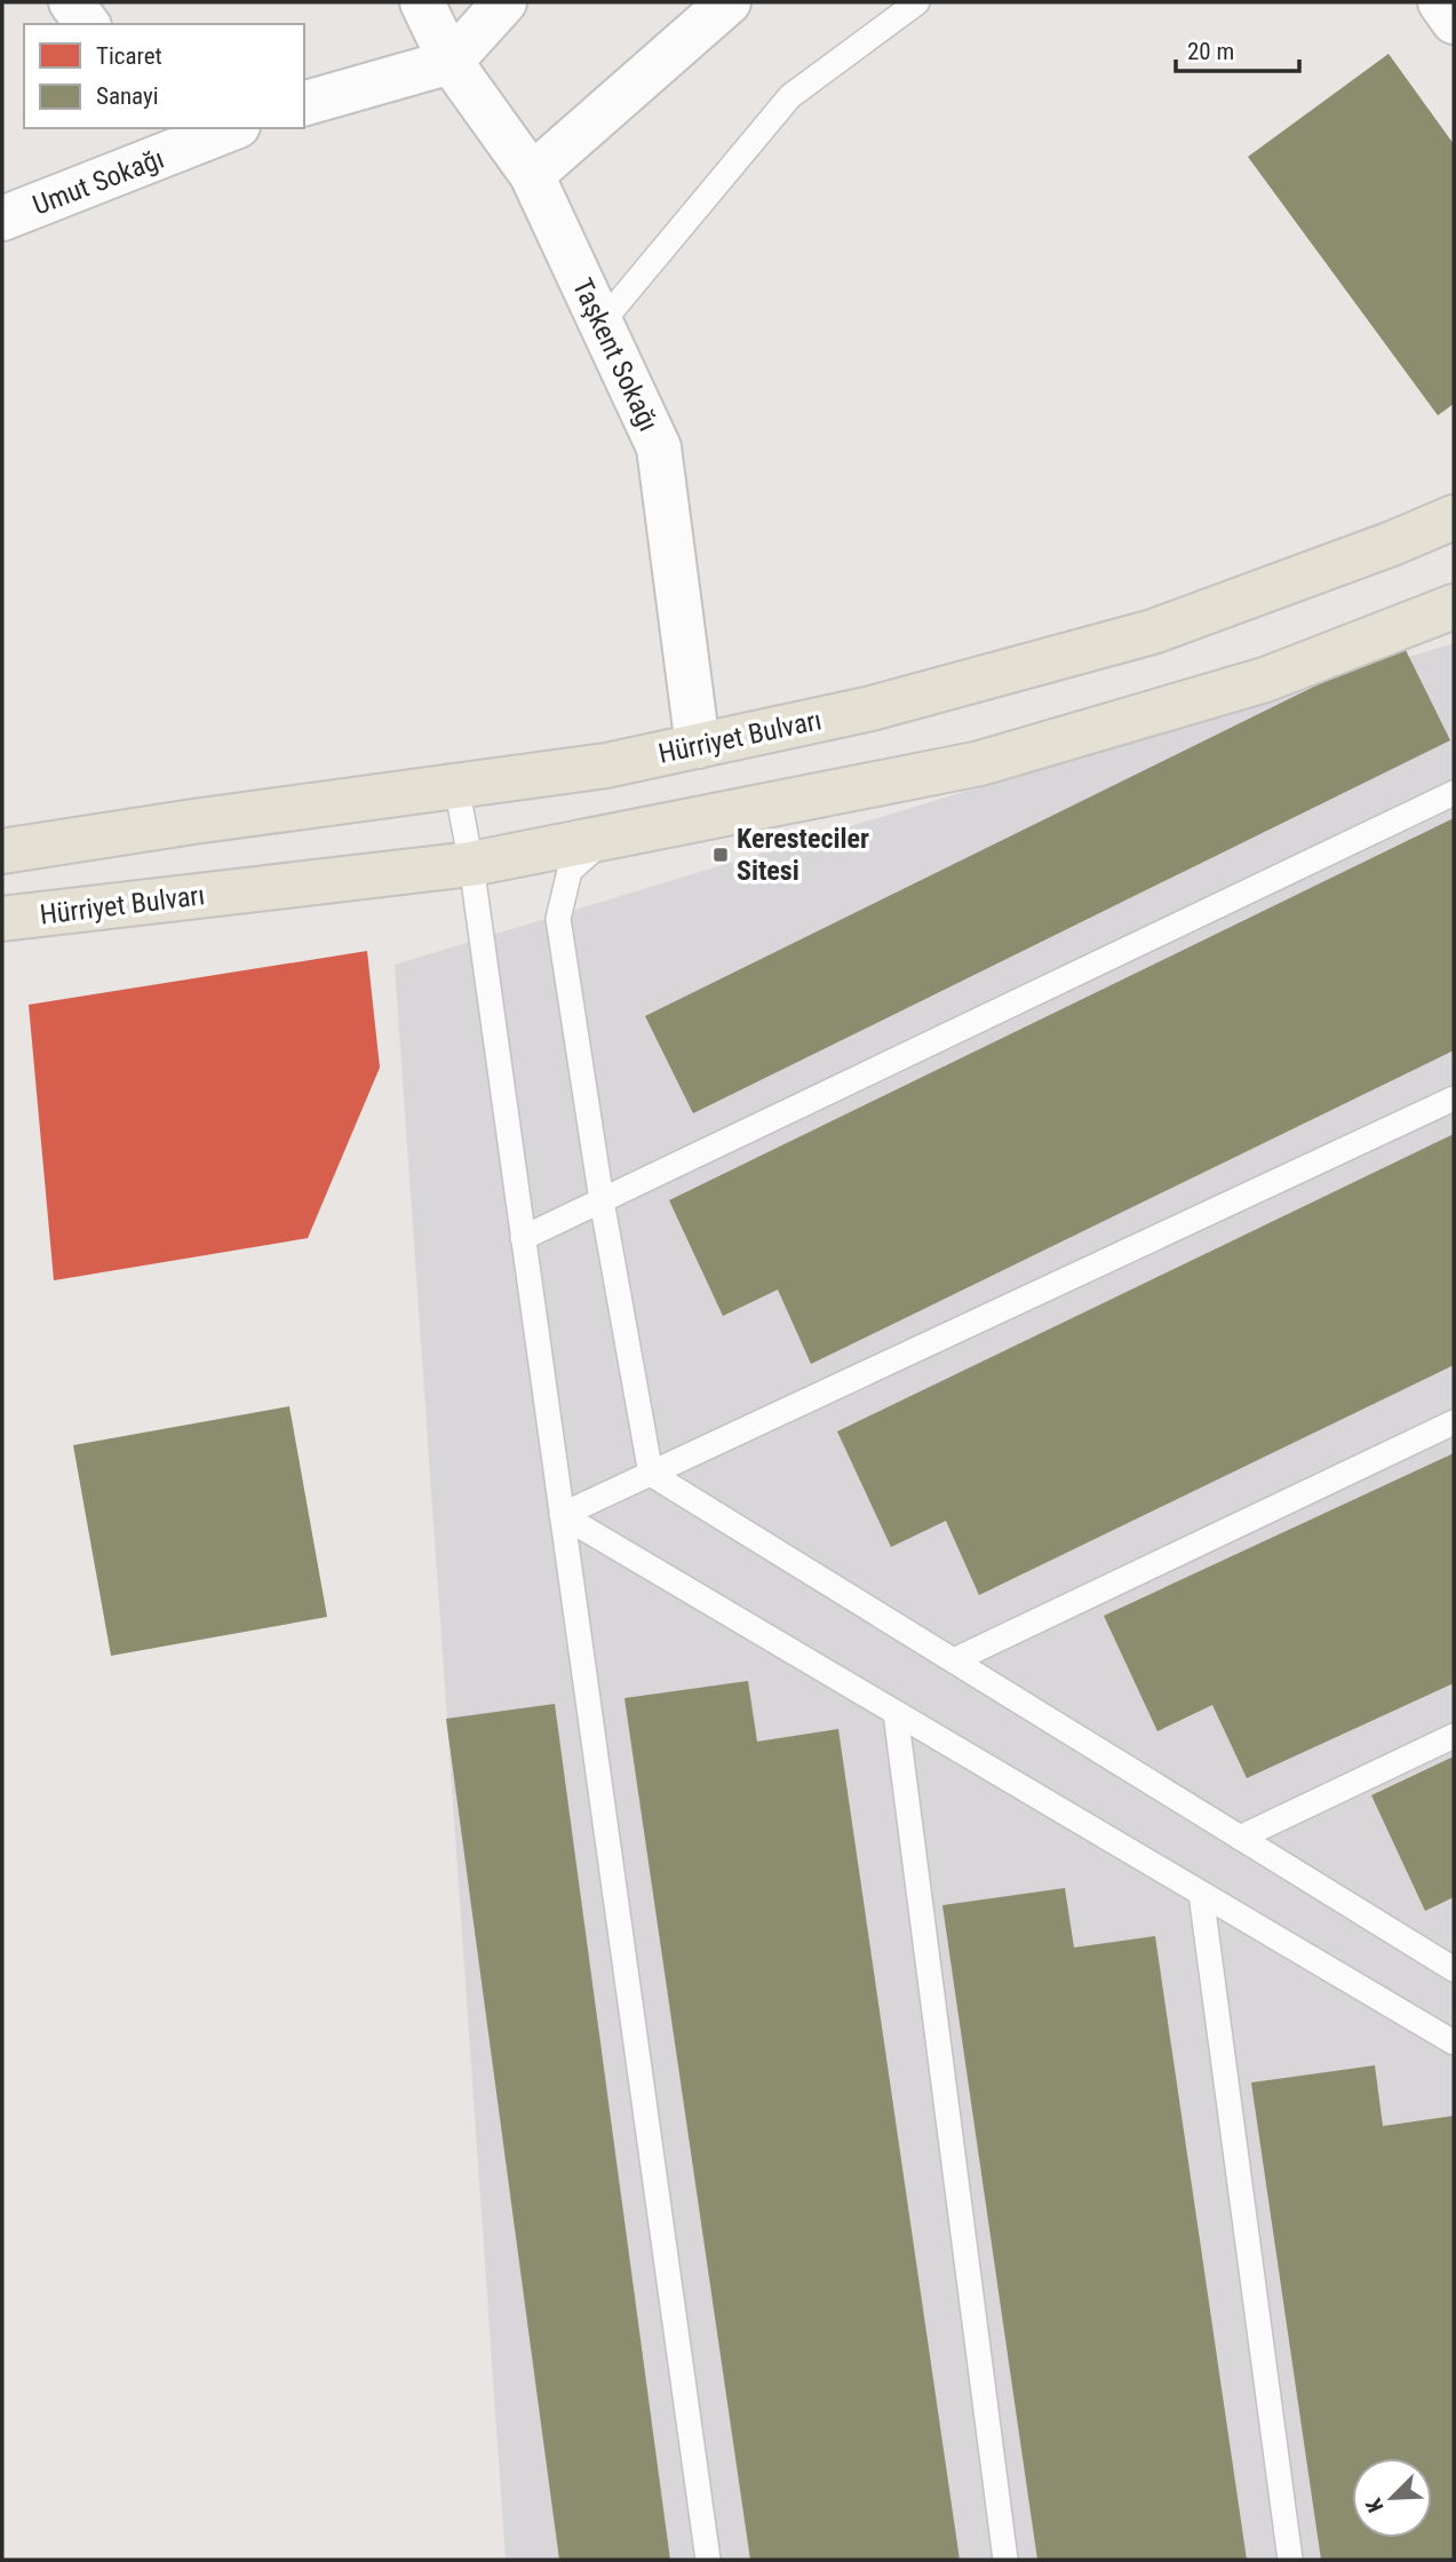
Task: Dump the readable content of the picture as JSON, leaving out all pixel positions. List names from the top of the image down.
{
  "streets": {
    "main road": ["Hürriyet Bulvarı"],
    "street": ["Umut Sokağı", "Taşkent Sokağı"]
  },
  "crossings": [
    ["Taşkent Sokağı", "Hürriyet Bulvarı"]
  ],
  "places": {
    "transit": ["Keresteciler Sitesi"]
  },
  "legend": ["Ticaret", "Sanayi"],
  "scale_bar": "20 m",
  "north": "bottom left"
}
